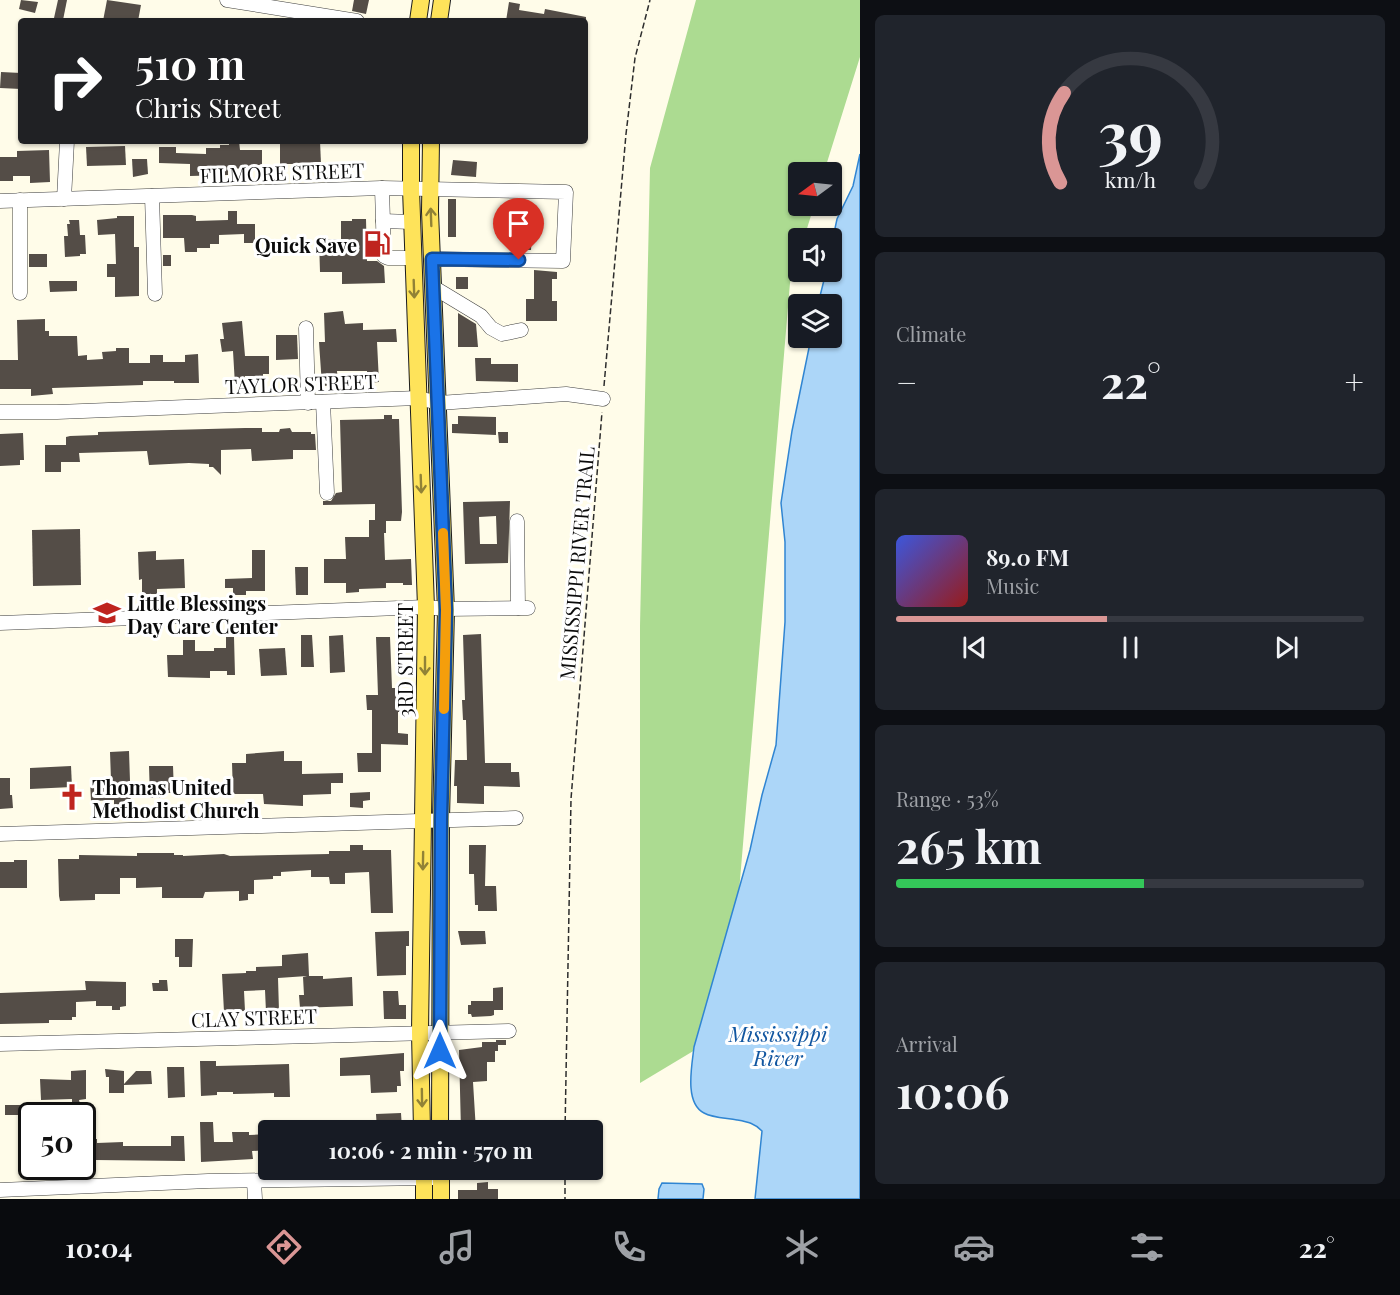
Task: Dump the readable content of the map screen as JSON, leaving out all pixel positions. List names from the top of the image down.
{
  "streets": {
    "main road": ["3RD STREET"],
    "street": ["FILMORE STREET", "TAYLOR STREET", "CLAY STREET"],
    "path": ["MISSISSIPPI RIVER TRAIL"]
  },
  "crossings": [
    ["FILMORE STREET", "3RD STREET"],
    ["TAYLOR STREET", "MISSISSIPPI RIVER TRAIL"],
    ["TAYLOR STREET", "3RD STREET"],
    ["3RD STREET", "CLAY STREET"]
  ],
  "water": ["Mississippi River"],
  "places": {
    "fuel station": ["Quick Save"],
    "school or university": ["Little Blessings Day Care Center"],
    "church": ["Thomas United Methodist Church"]
  },
  "north": "left",
  "page": {
    "turn": ["510 m", "Chris Street"],
    "tile": [
      "Climate",
      ["Range · 53%", "265 km"],
      ["Arrival", "10:06"]
    ],
    "heat": ["−", "22°", "+"],
    "song": ["89.0 FM", "Music"],
    "limit": "50",
    "trip": "10:06 · 2 min · 570 m",
    "tabs": ["10:04", "22°"],
    "gauge": ["39", "km/h"]
  }
}
